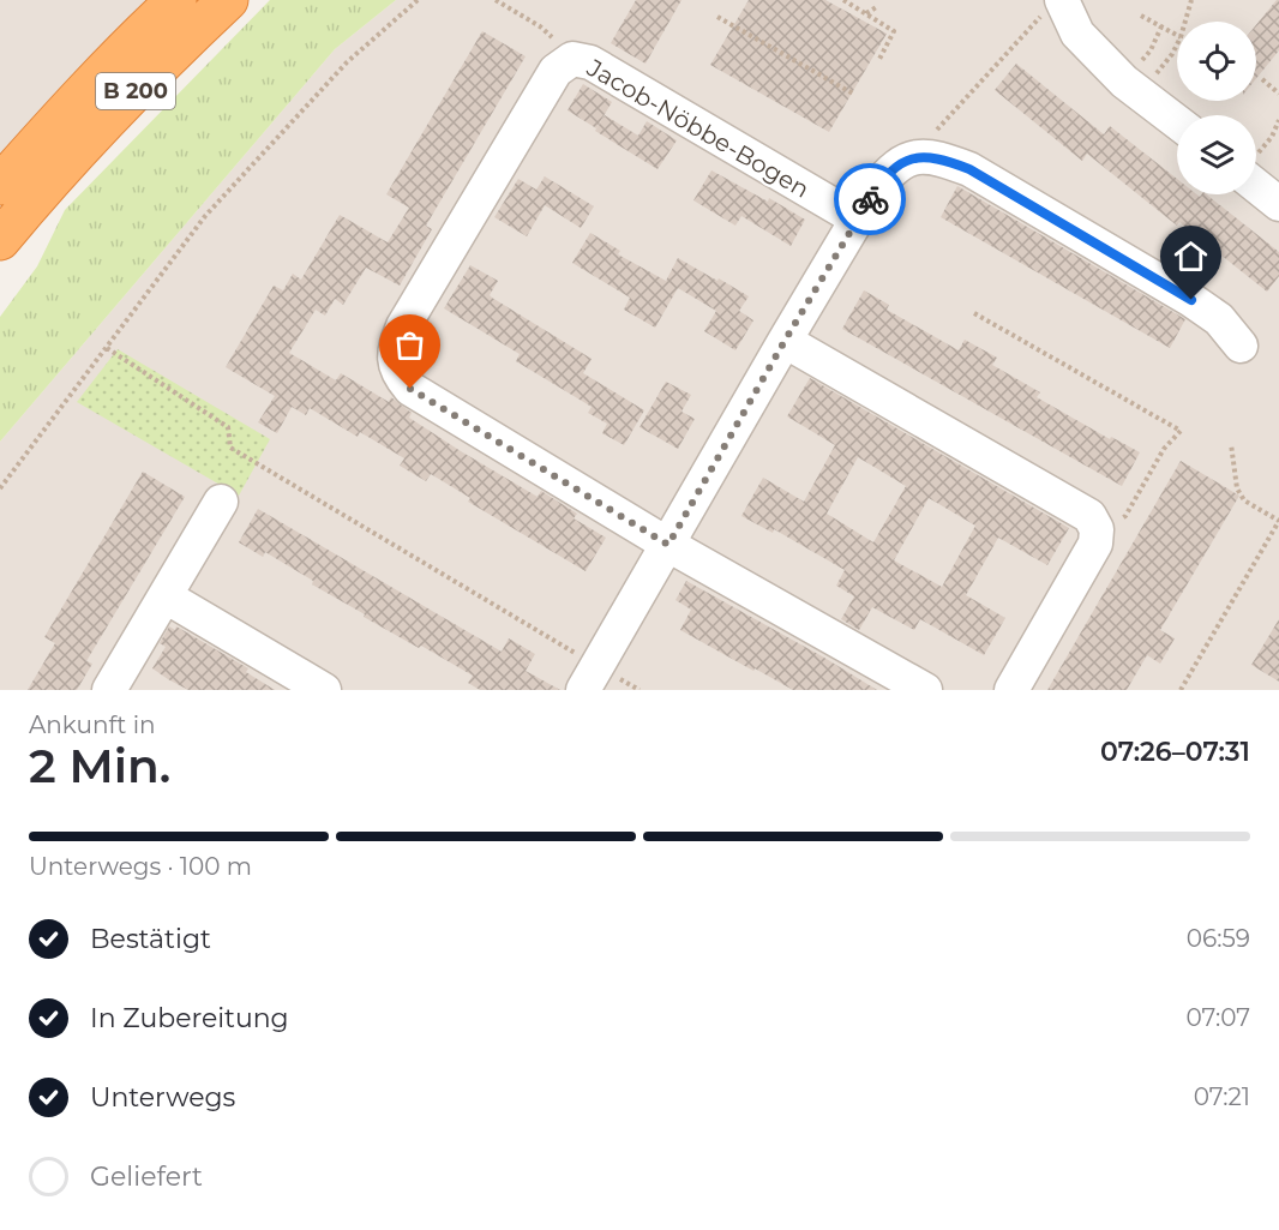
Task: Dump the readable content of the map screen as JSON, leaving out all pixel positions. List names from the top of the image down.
{
  "streets": {
    "highway": ["B 200"],
    "street": ["Jacob-Nöbbe-Bogen"]
  },
  "page": {
    "heading": ["2 Min.", "Ankunft in", "07:26–07:31"],
    "bar": "Unterwegs · 100 m",
    "list": [
      ["Bestätigt", "06:59"],
      ["In Zubereitung", "07:07"],
      ["Unterwegs", "07:21"],
      "Geliefert"
    ]
  }
}
